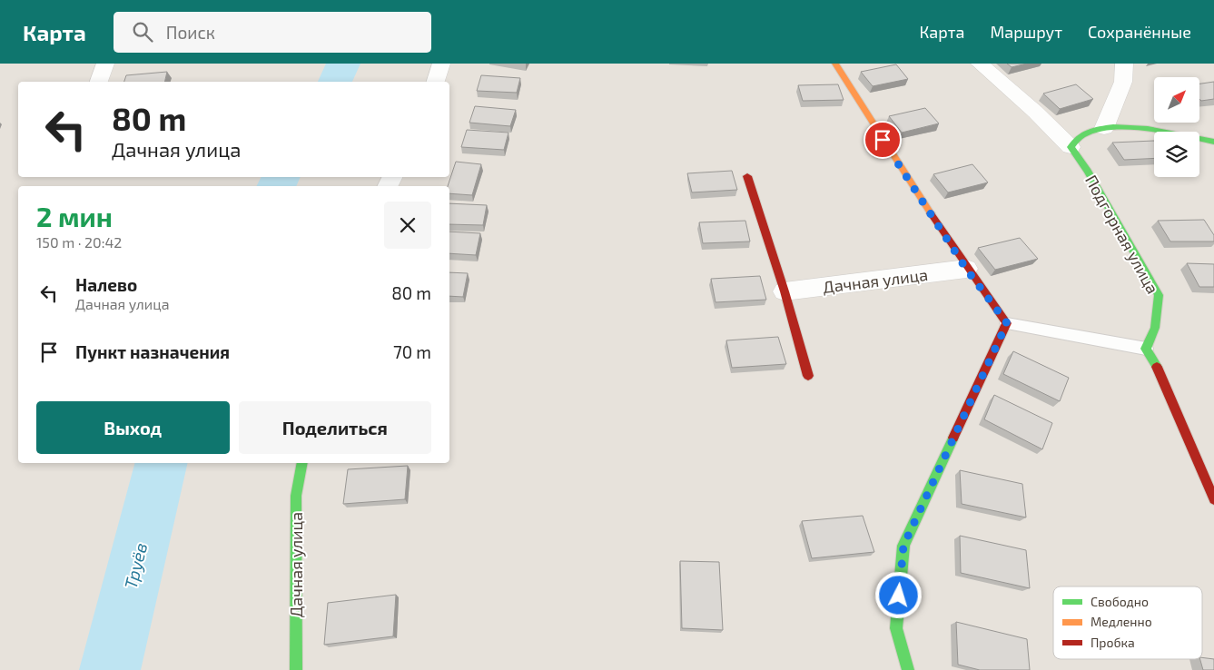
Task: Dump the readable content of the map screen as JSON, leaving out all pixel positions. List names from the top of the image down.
{
  "streets": {
    "street": ["Подгорная улица", "Дачная улица"]
  },
  "water": ["Труёв"],
  "legend": ["Свободно", "Медленно", "Пробка"],
  "north": "top right",
  "page": {
    "header": "Карта",
    "search": "Поиск",
    "nav": ["Карта", "Маршрут", "Сохранённые"],
    "turn": ["80 m", "Дачная улица"],
    "heading": ["2 мин", "150 m · 20:42"],
    "list": [
      {
        "name": "Налево",
        "note": "Дачная улица",
        "value": "80 m"
      },
      {
        "name": "Пункт назначения",
        "value": "70 m"
      }
    ],
    "buttons": ["Выход", "Поделиться"]
  }
}
